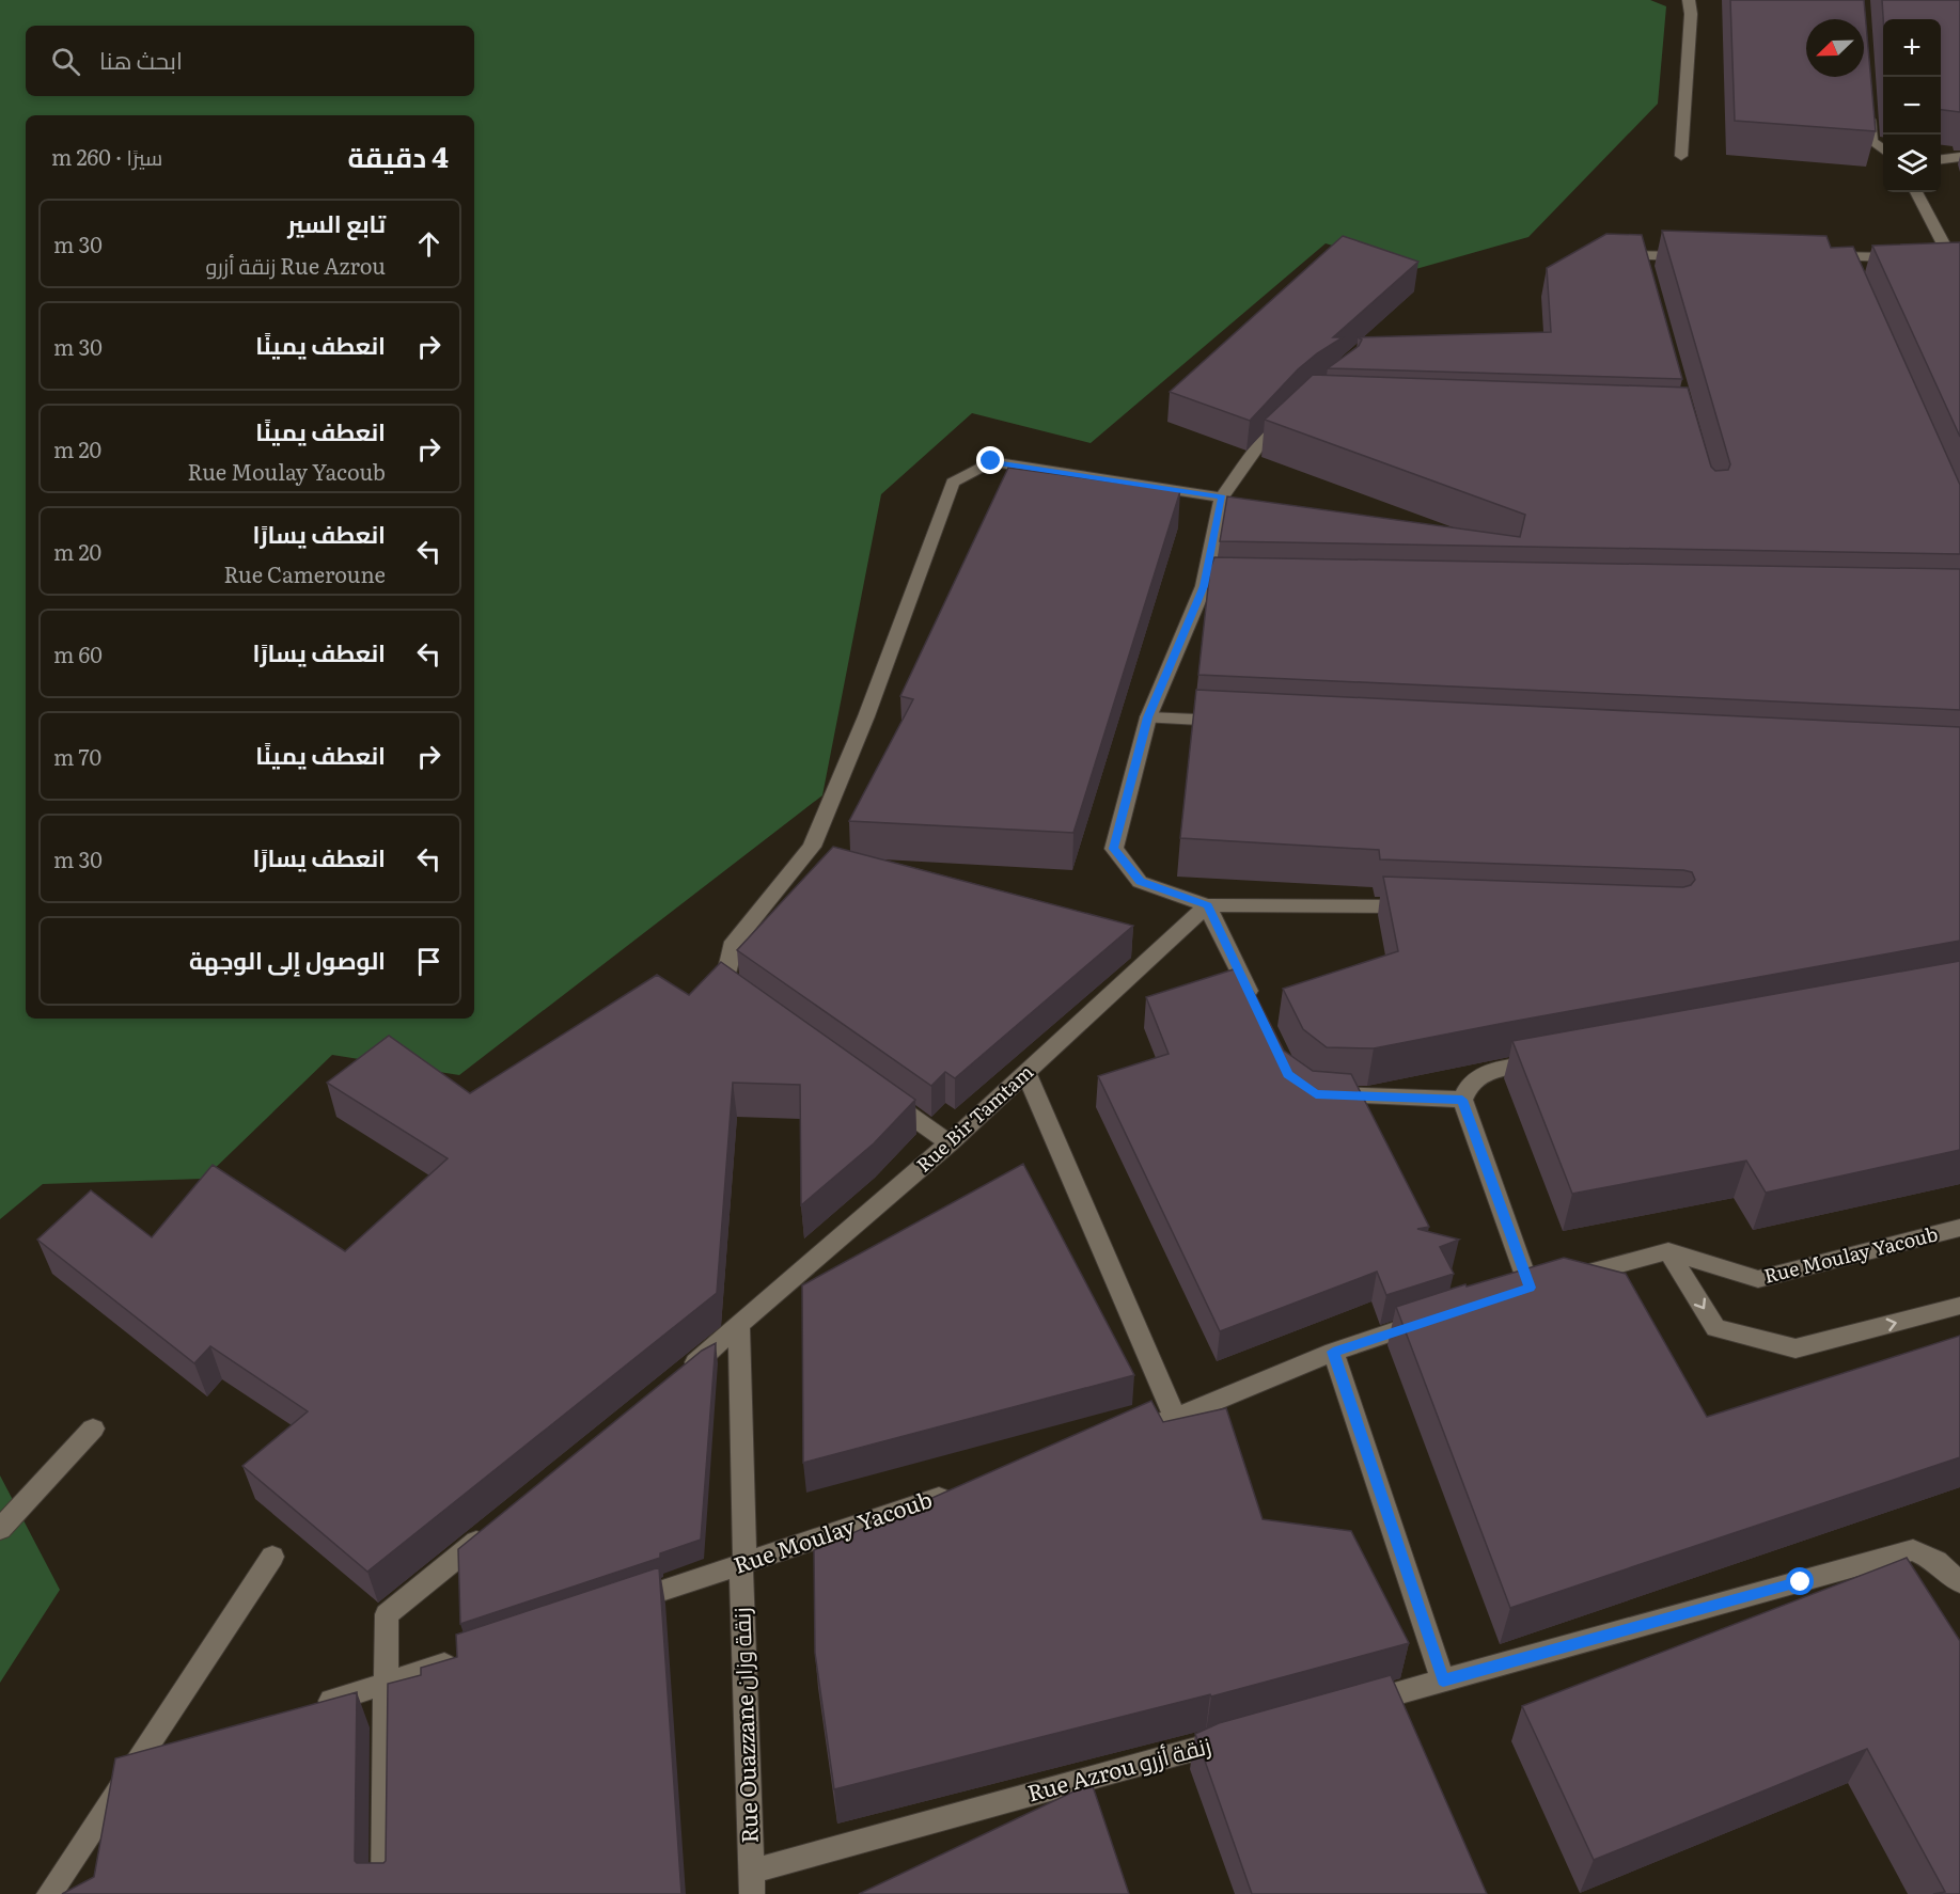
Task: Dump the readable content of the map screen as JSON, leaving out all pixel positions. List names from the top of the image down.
{
  "streets": {
    "street": [
      "Rue Bir Tamtam",
      "Rue Moulay Yacoub",
      "Rue Ouazzane زنقة وزان",
      "Rue Azrou زنقة أزرو"
    ]
  },
  "crossings": [
    ["Rue Bir Tamtam", "Rue Ouazzane زنقة وزان"],
    ["Rue Moulay Yacoub", "Rue Ouazzane زنقة وزان"],
    ["Rue Ouazzane زنقة وزان", "Rue Azrou زنقة أزرو"]
  ],
  "north": "bottom left",
  "page": {
    "map_buttons": ["+", "−"],
    "search": "ابحث هنا",
    "heading": ["4 دقيقة", "سيرًا · 260 m"],
    "list": [
      ["تابع السير", "Rue Azrou زنقة أزرو", "30 m"],
      ["انعطف يمينًا", "30 m"],
      ["انعطف يمينًا", "Rue Moulay Yacoub", "20 m"],
      ["انعطف يسارًا", "Rue Cameroune", "20 m"],
      ["انعطف يسارًا", "60 m"],
      ["انعطف يمينًا", "70 m"],
      ["انعطف يسارًا", "30 m"],
      "الوصول إلى الوجهة"
    ]
  }
}
